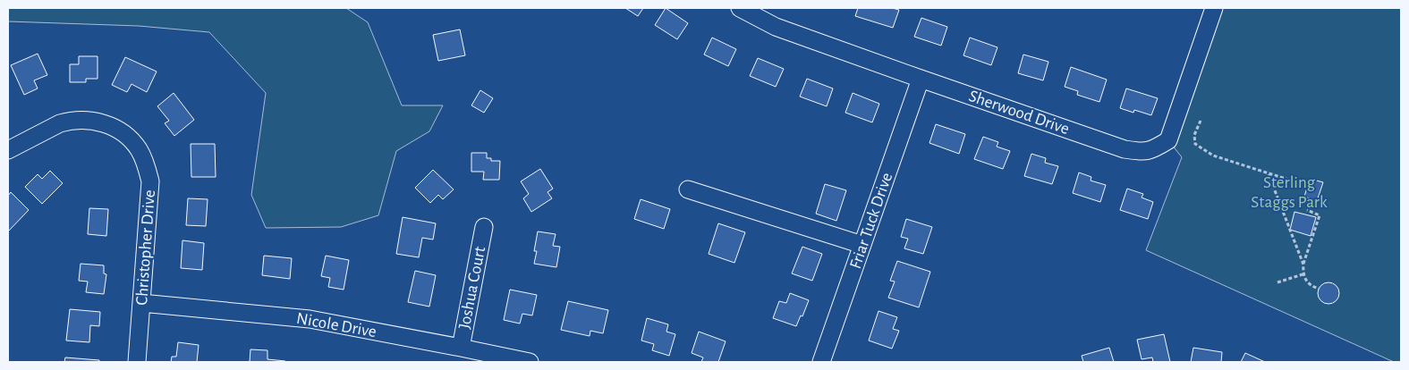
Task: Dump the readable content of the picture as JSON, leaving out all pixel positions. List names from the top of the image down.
{
  "streets": {
    "street": [
      "Sherwood Drive",
      "Friar Tuck Drive",
      "Christopher Drive",
      "Joshua Court",
      "Nicole Drive"
    ]
  },
  "crossings": [
    ["Sherwood Drive", "Friar Tuck Drive"],
    ["Christopher Drive", "Nicole Drive"],
    ["Joshua Court", "Nicole Drive"]
  ],
  "parks": ["Sterling Staggs Park"]
}
